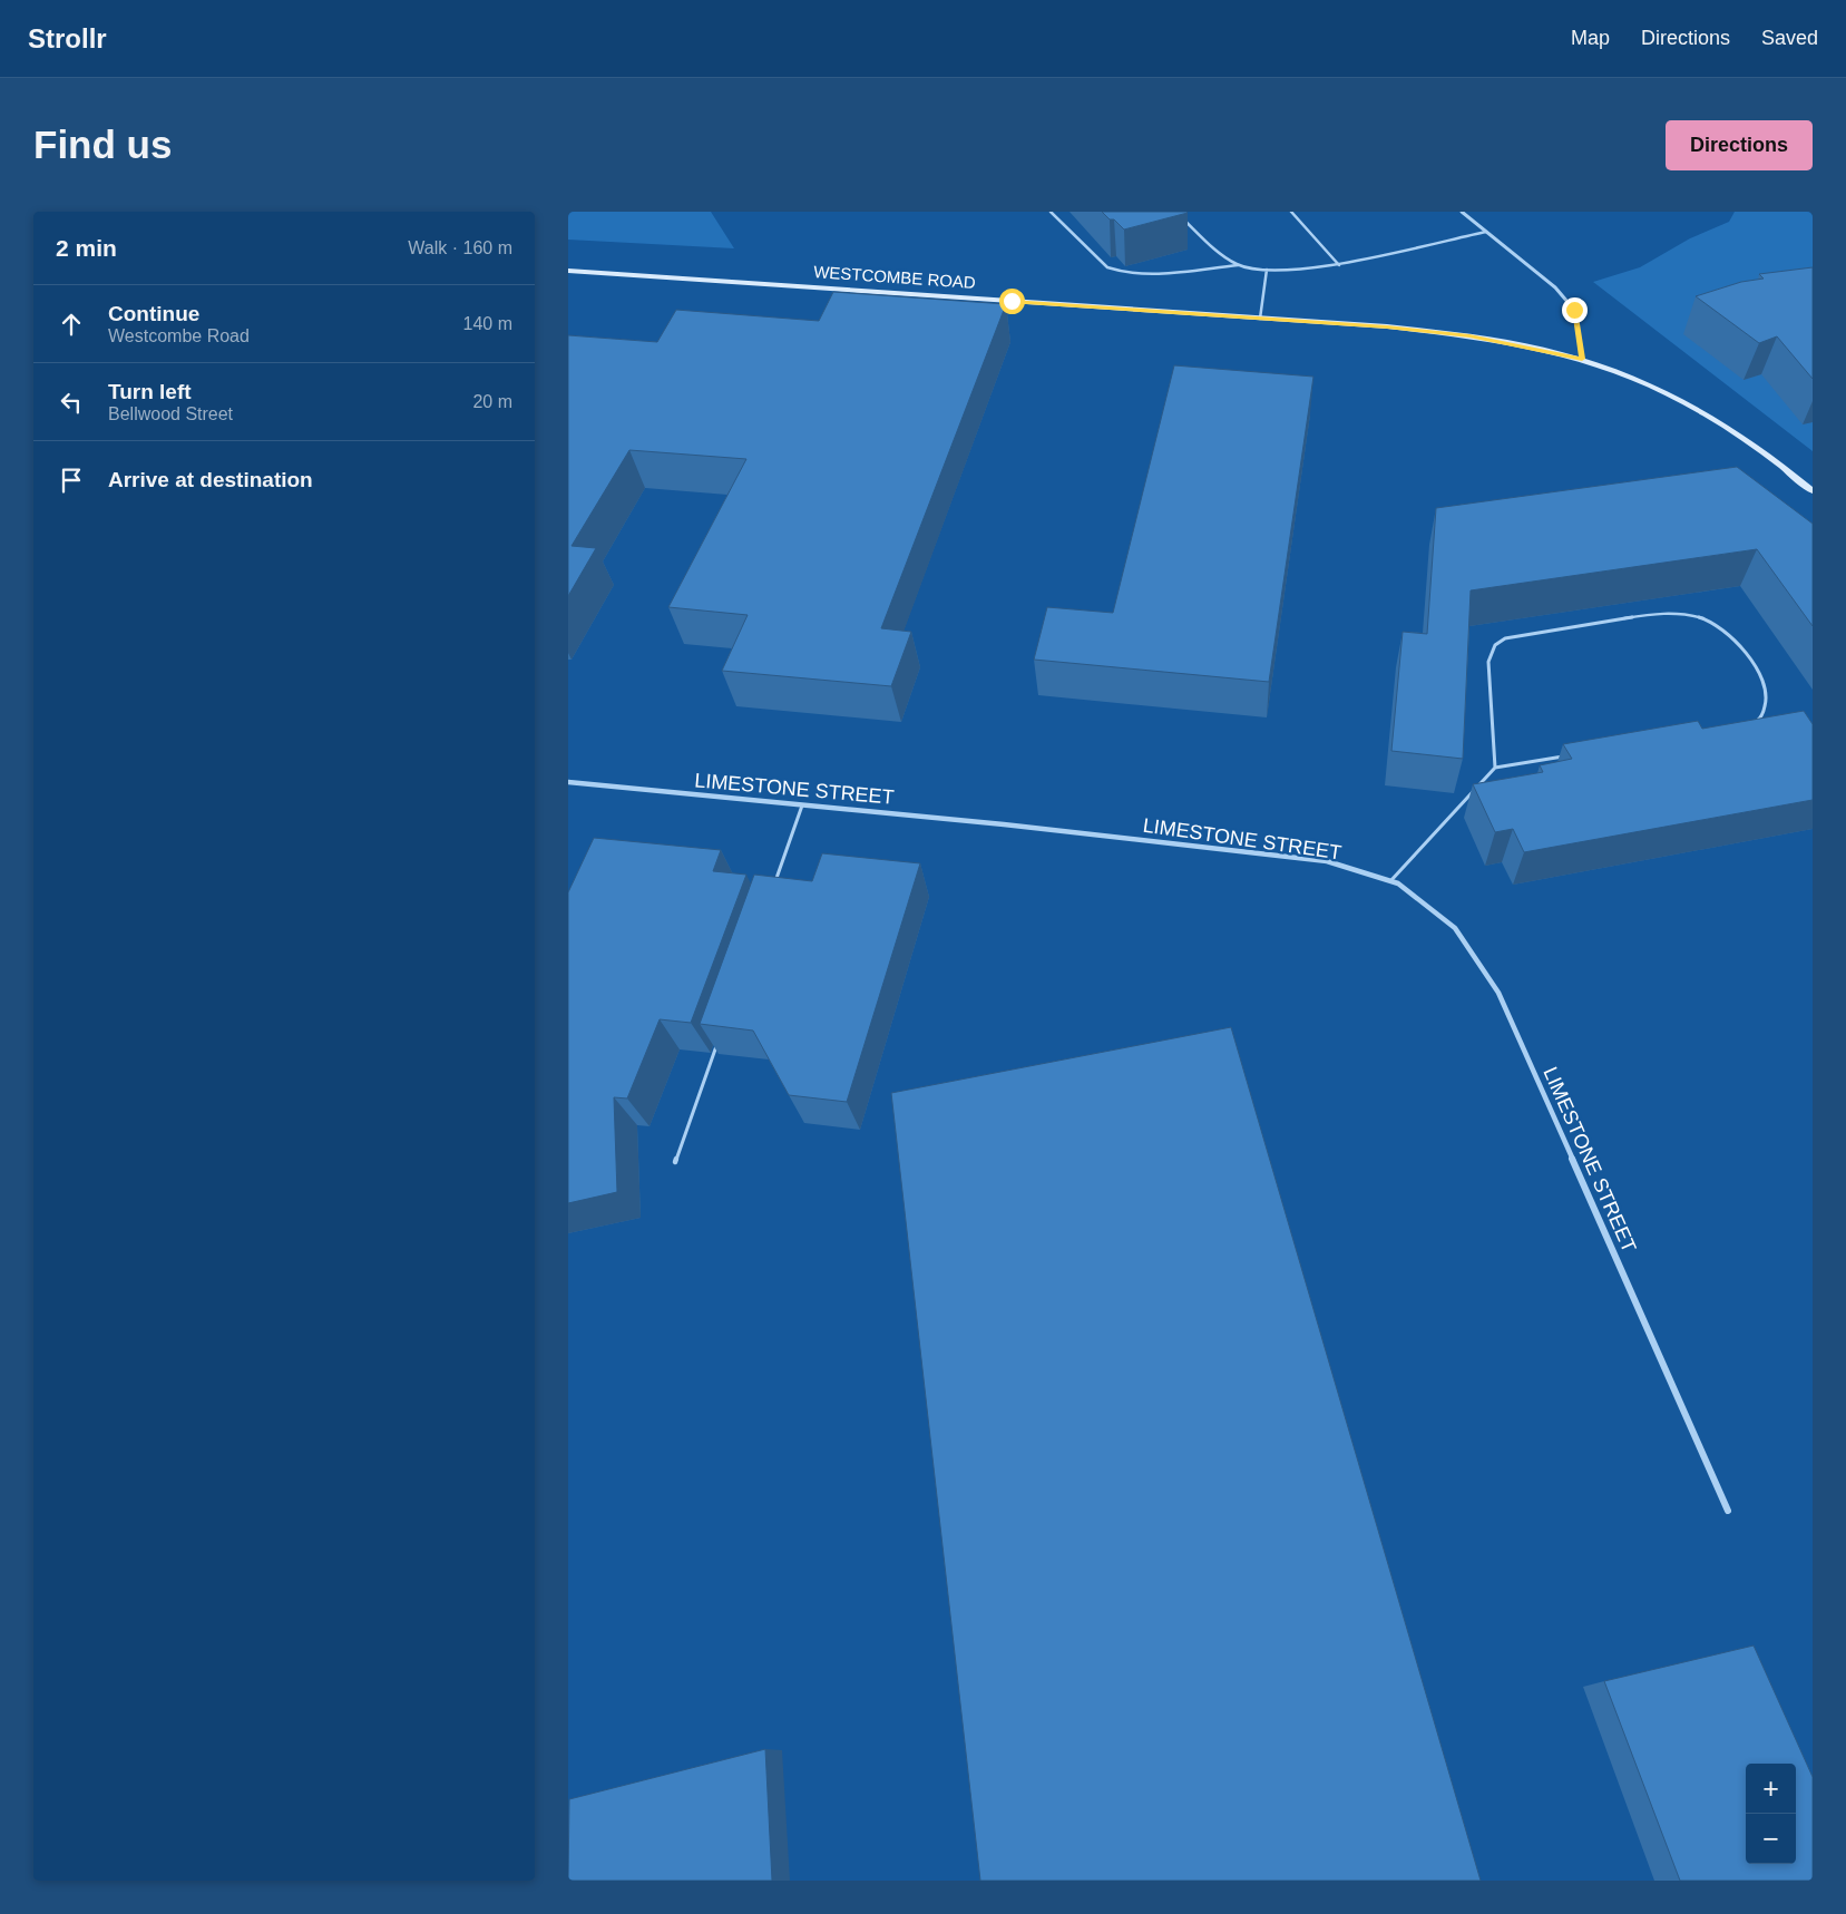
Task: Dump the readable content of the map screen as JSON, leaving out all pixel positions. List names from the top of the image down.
{
  "streets": {
    "street": ["WESTCOMBE ROAD", "LIMESTONE STREET"]
  },
  "page": {
    "header": "Strollr",
    "nav": ["Map", "Directions", "Saved"],
    "buttons": "Directions",
    "title": "Find us",
    "heading": ["2 min", "Walk · 160 m"],
    "list": [
      ["Continue", "Westcombe Road", "140 m"],
      ["Turn left", "Bellwood Street", "20 m"],
      "Arrive at destination"
    ],
    "map_buttons": ["+", "−"]
  }
}
